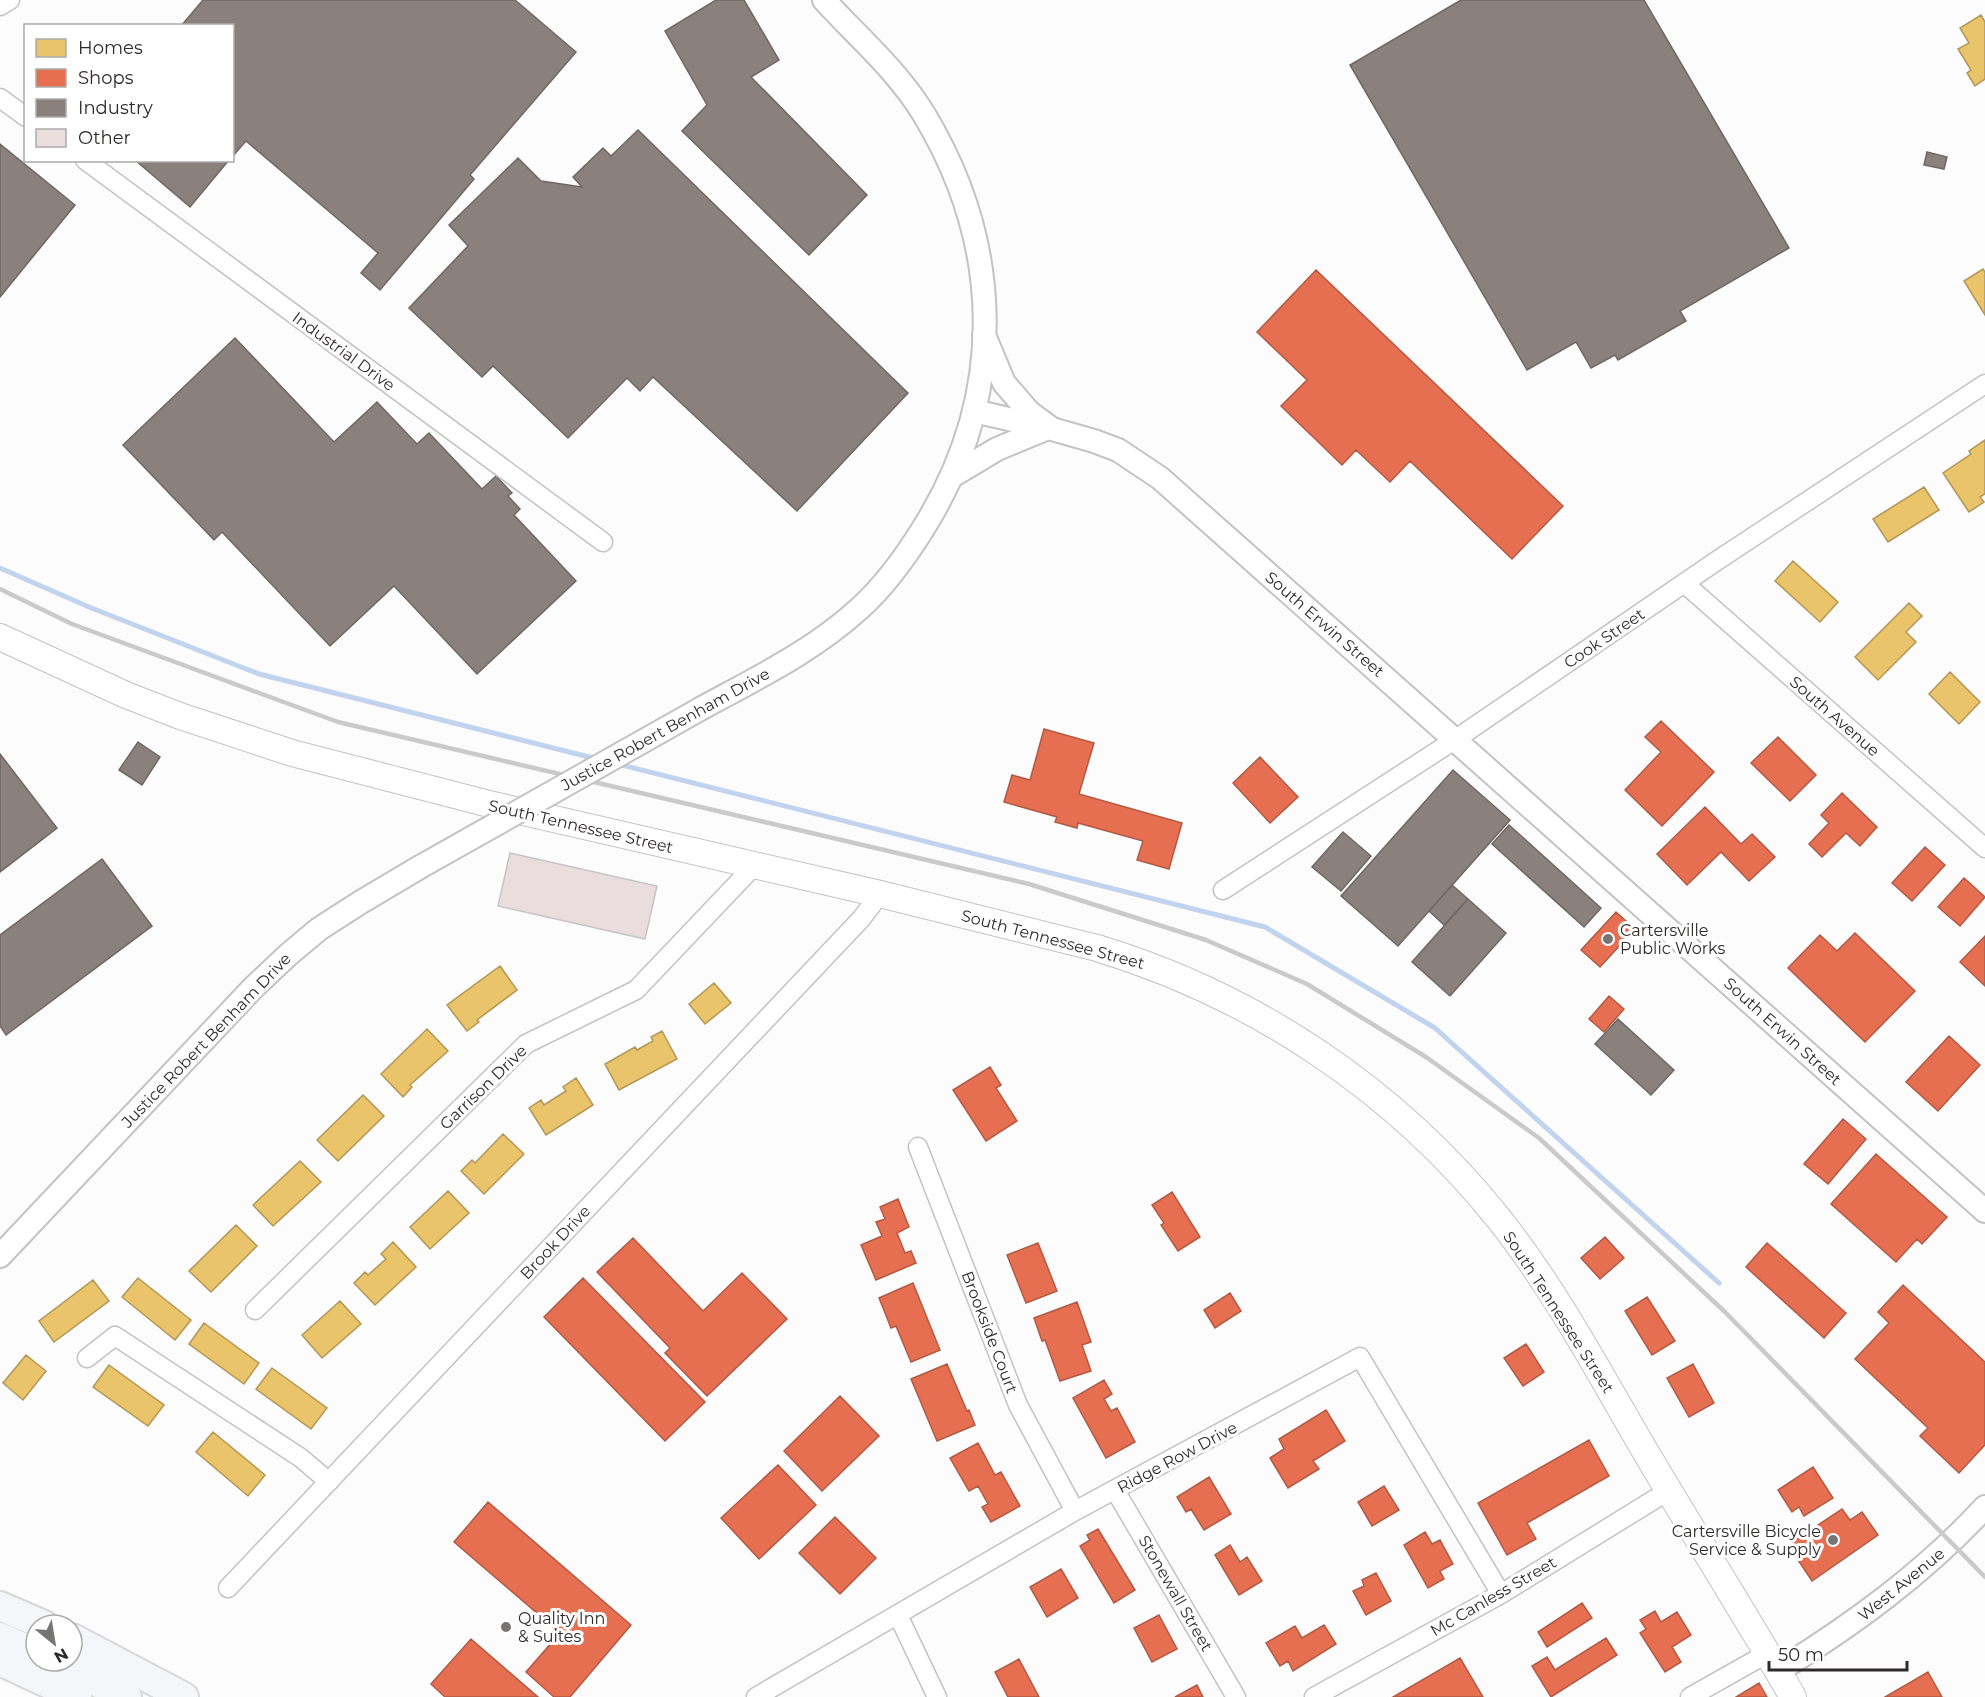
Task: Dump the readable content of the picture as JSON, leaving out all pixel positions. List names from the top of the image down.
{
  "streets": {
    "main road": ["South Tennessee Street"],
    "street": [
      "Industrial Drive",
      "South Erwin Street",
      "Cook Street",
      "South Avenue",
      "Justice Robert Benham Drive",
      "Garrison Drive",
      "Brook Drive",
      "Brookside Court",
      "Ridge Row Drive",
      "West Avenue",
      "Stonewall Street",
      "Mc Canless Street"
    ]
  },
  "crossings": [
    ["South Erwin Street", "Cook Street"],
    ["South Erwin Street", "Justice Robert Benham Drive"],
    ["Cook Street", "South Avenue"],
    ["South Tennessee Street", "Garrison Drive"],
    ["South Tennessee Street", "Brook Drive"],
    ["South Tennessee Street", "West Avenue"],
    ["South Tennessee Street", "Mc Canless Street"],
    ["Brookside Court", "Ridge Row Drive"],
    ["Ridge Row Drive", "Stonewall Street"],
    ["Ridge Row Drive", "Mc Canless Street"]
  ],
  "places": ["Cartersville Public Works", "Cartersville Bicycle Service & Supply", "Quality Inn & Suites"],
  "legend": [
    "Homes",
    "Shops",
    "Industry",
    "Other"
  ],
  "scale_bar": "50 m",
  "north": "bottom right"
}
